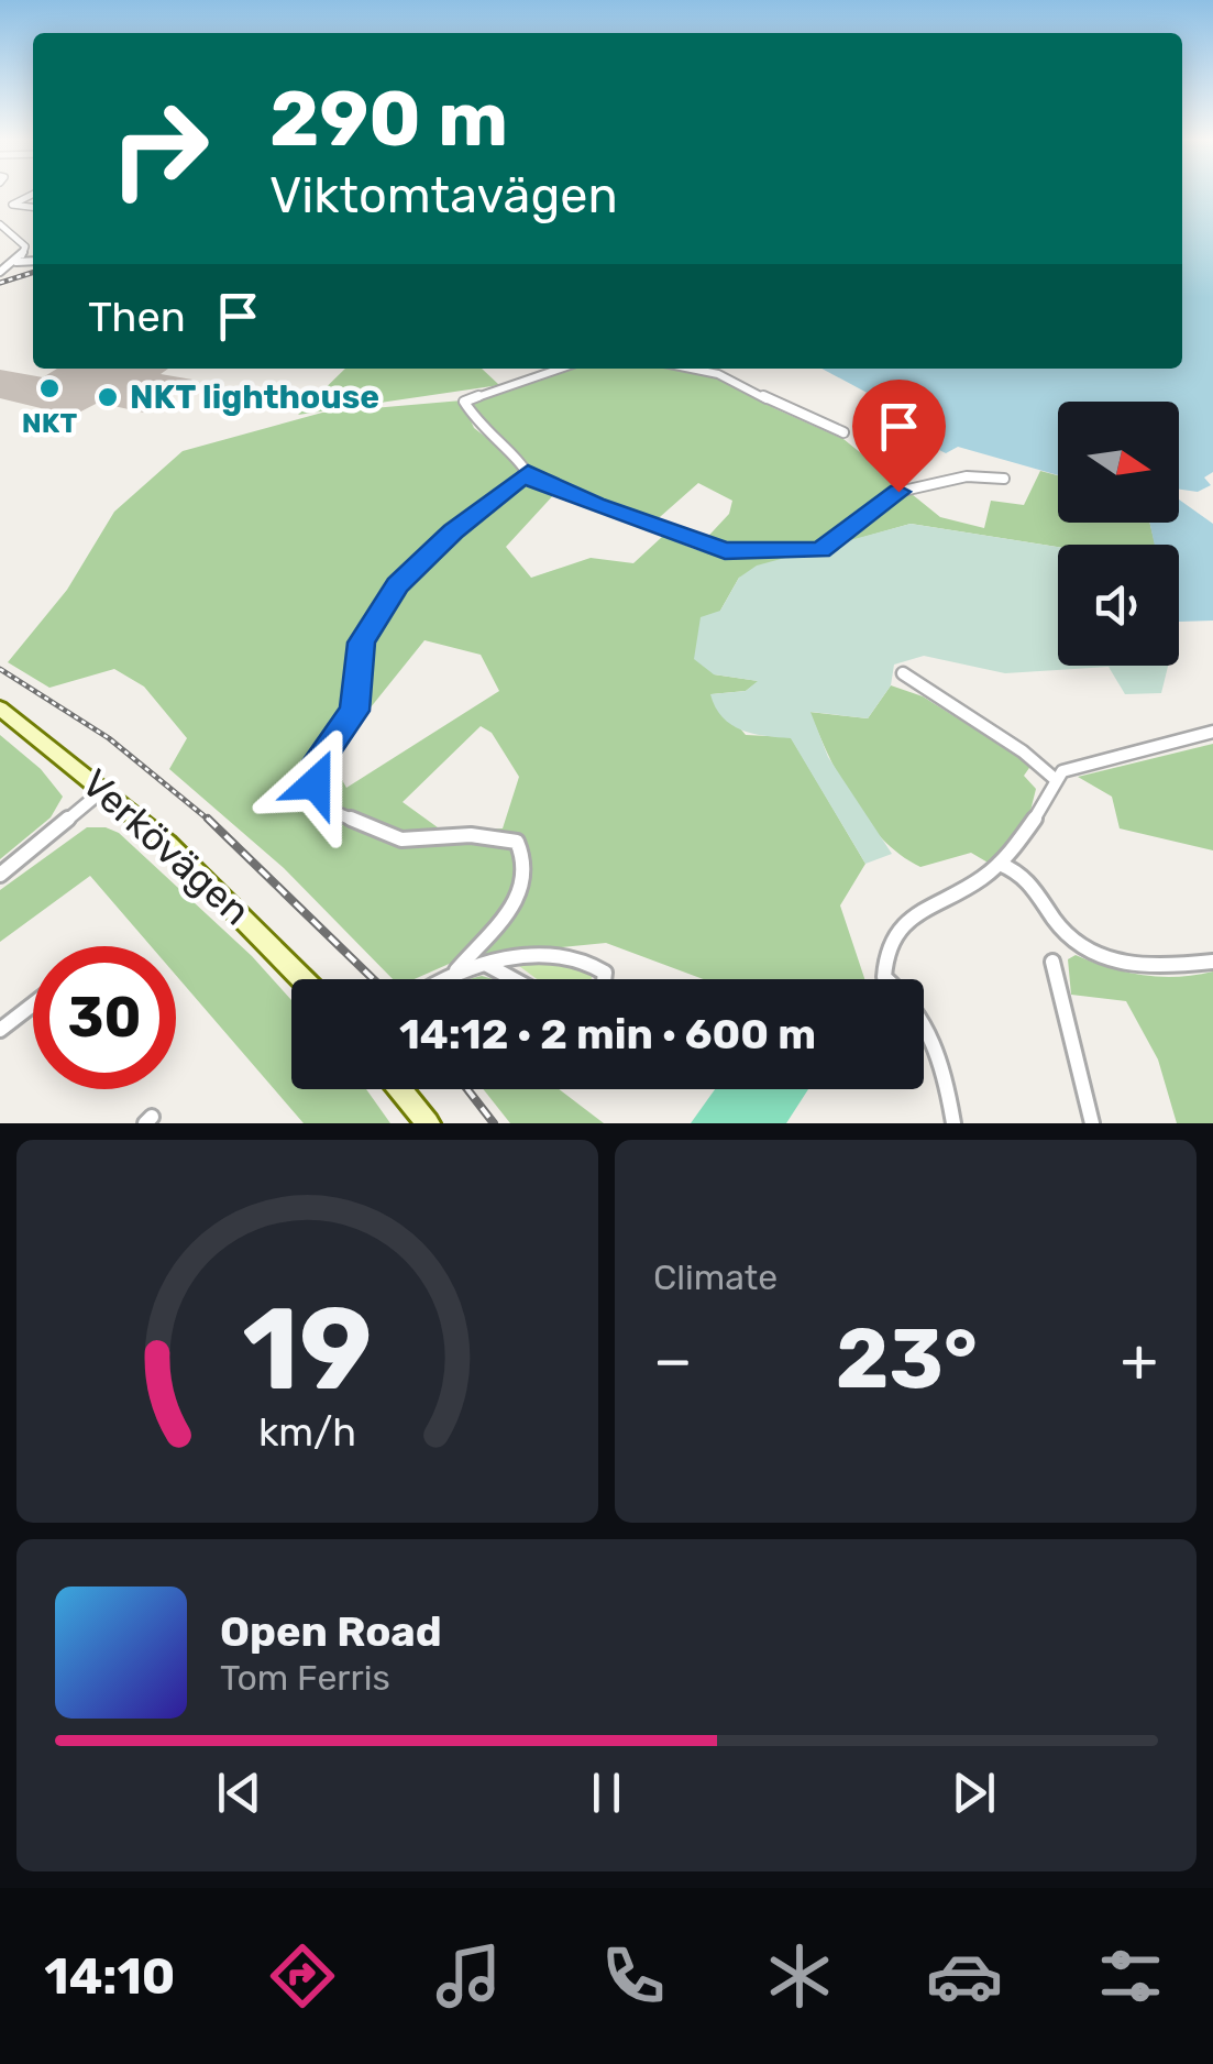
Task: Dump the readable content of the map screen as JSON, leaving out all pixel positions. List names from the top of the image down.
{
  "streets": {
    "main road": ["Verkövägen"]
  },
  "places": ["NKT", "NKT lighthouse"],
  "north": "right",
  "page": {
    "turn": ["290 m", "Viktomtavägen"],
    "then": "Then",
    "limit": "30",
    "trip": "14:12 · 2 min · 600 m",
    "tile": "Climate",
    "heat": ["−", "23°", "+"],
    "song": ["Open Road", "Tom Ferris"],
    "tabs": "14:10",
    "gauge": ["19", "km/h"]
  }
}
